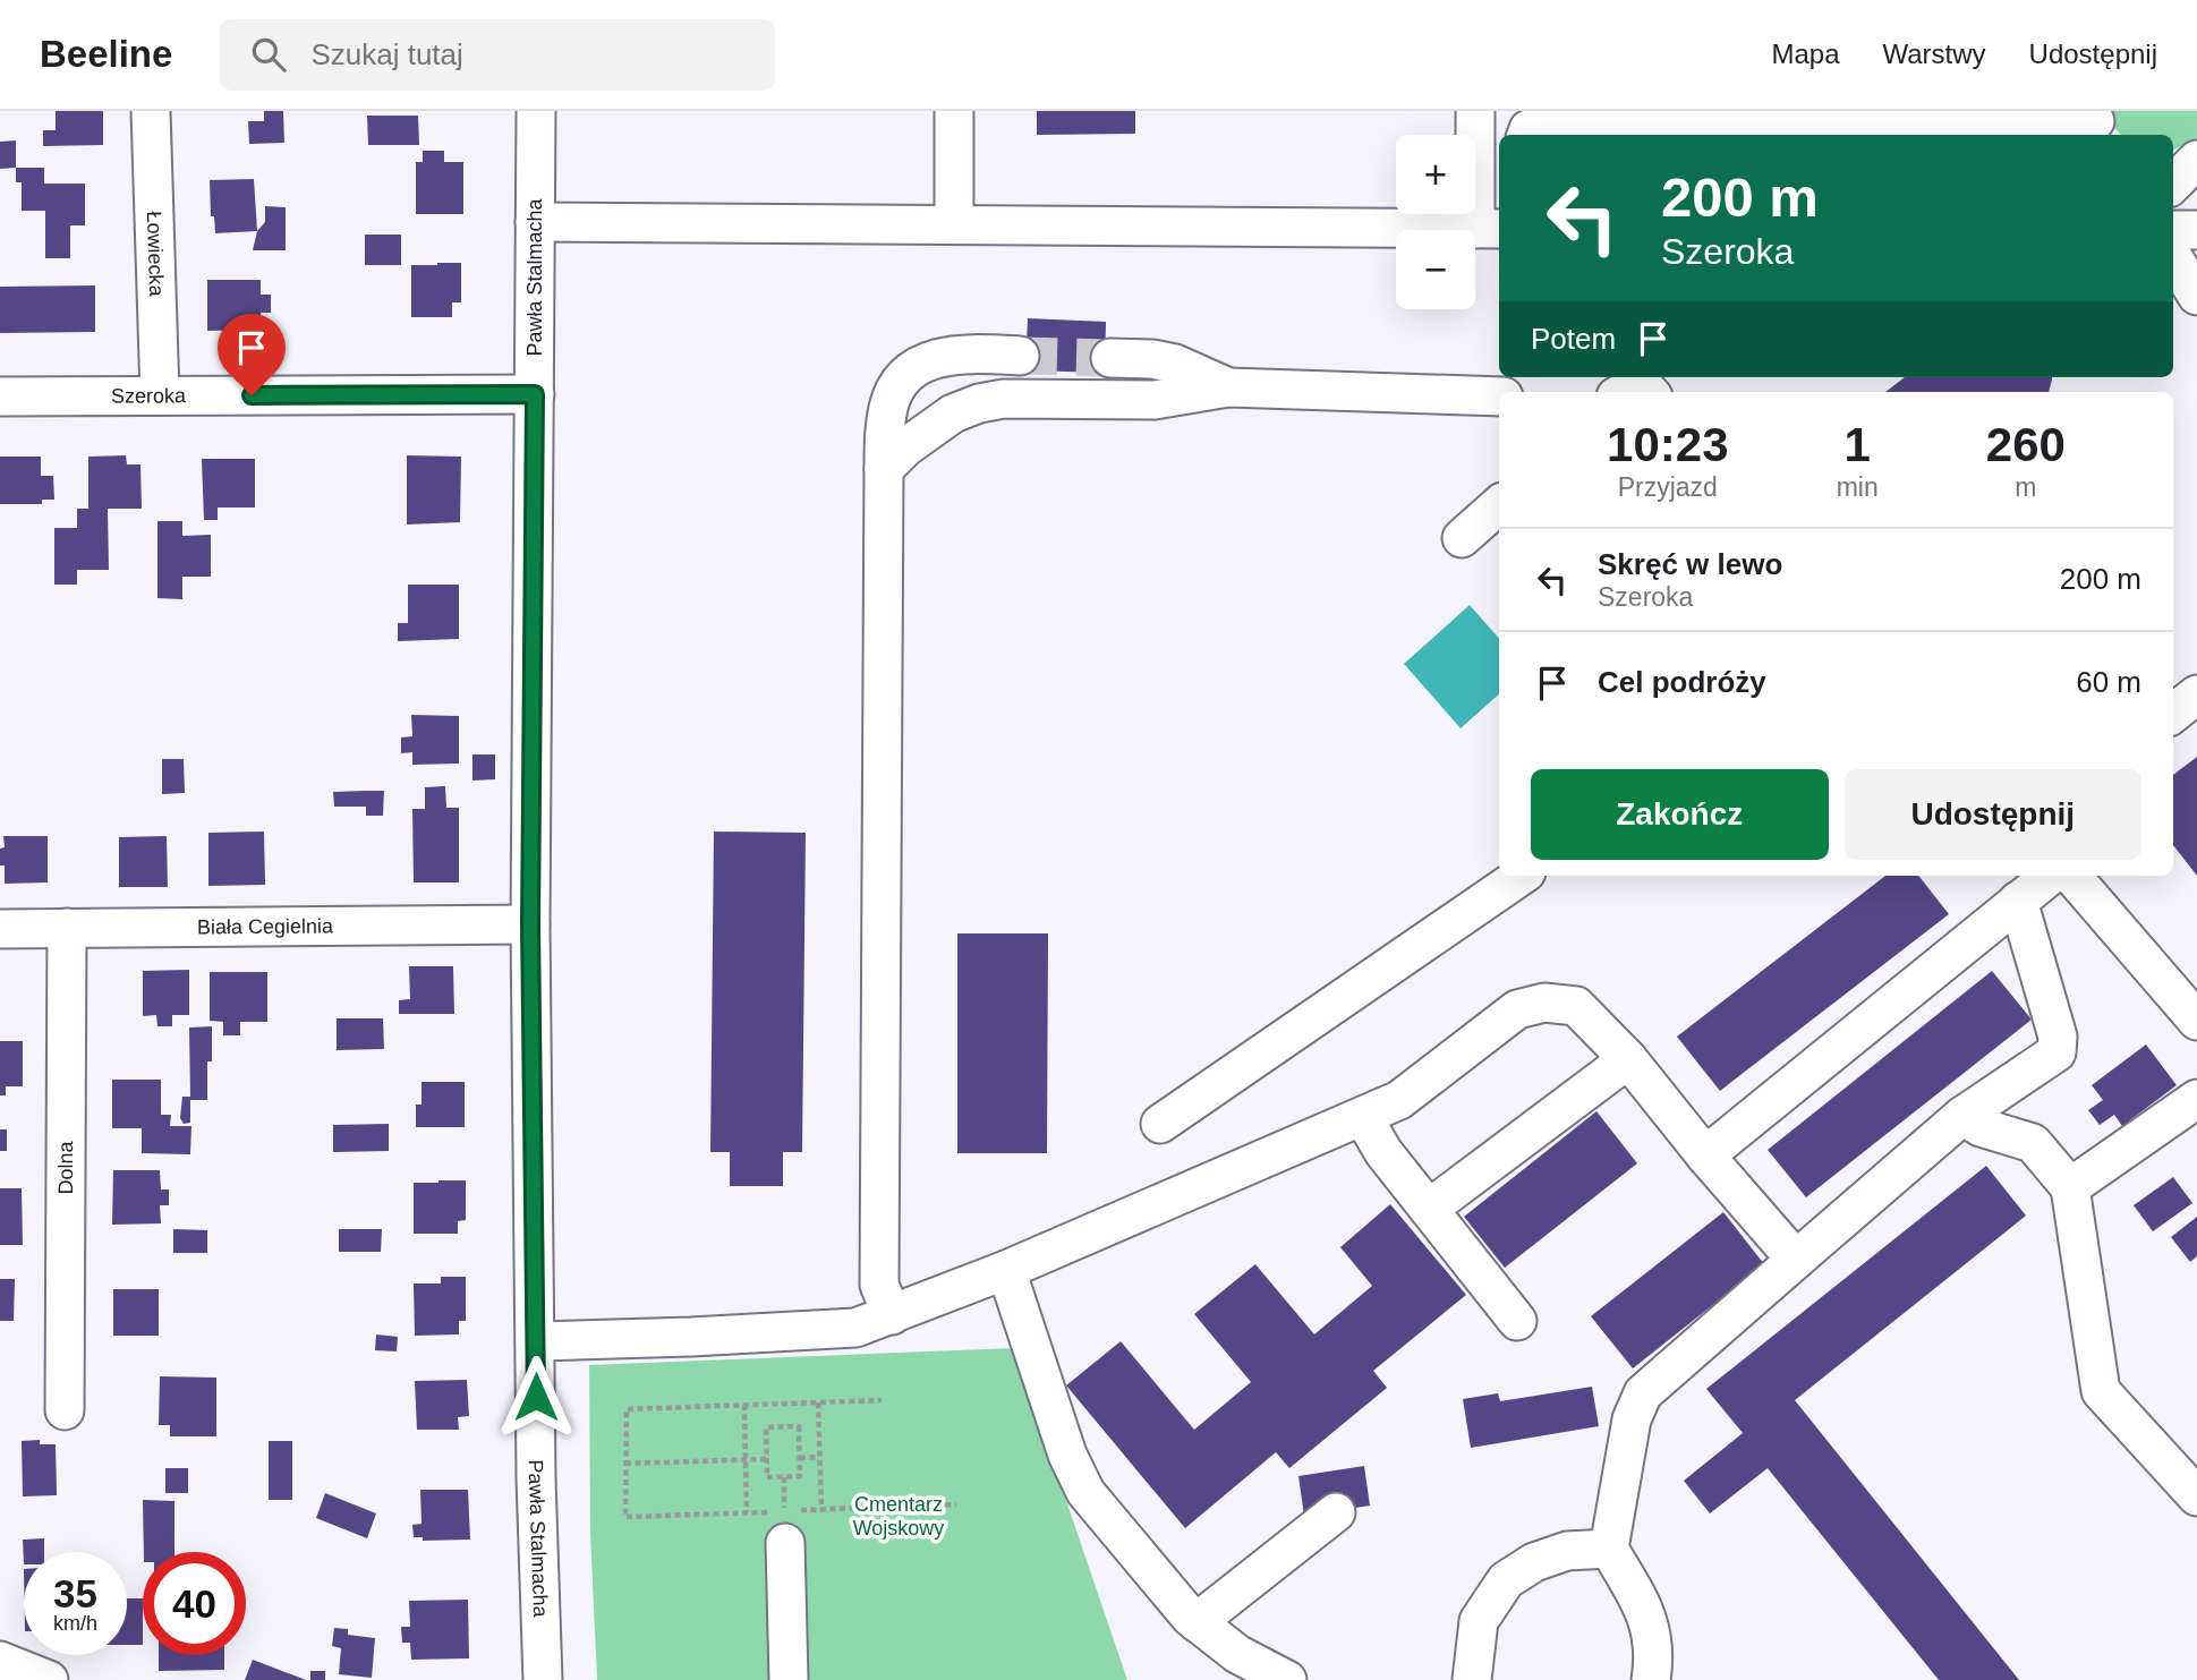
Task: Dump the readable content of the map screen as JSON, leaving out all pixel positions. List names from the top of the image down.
{
  "streets": {
    "street": [
      "Łowiecka",
      "Pawła Stalmacha",
      "Szeroka",
      "Biała Cegielnia",
      "Dolna"
    ]
  },
  "crossings": [
    ["Łowiecka", "Szeroka"],
    ["Pawła Stalmacha", "Szeroka"],
    ["Pawła Stalmacha", "Biała Cegielnia"],
    ["Biała Cegielnia", "Dolna"]
  ],
  "parks": ["Cmentarz Wojskowy"],
  "page": {
    "header": "Beeline",
    "search": "Szukaj tutaj",
    "nav": ["Mapa", "Warstwy", "Udostępnij"],
    "map_buttons": ["+", "−"],
    "turn": ["200 m", "Szeroka"],
    "then": "Potem",
    "eta": [
      "10:23",
      "Przyjazd",
      "1",
      "min",
      "260",
      "m"
    ],
    "list": [
      {
        "name": "Skręć w lewo",
        "note": "Szeroka",
        "value": "200 m"
      },
      {
        "name": "Cel podróży",
        "value": "60 m"
      }
    ],
    "buttons": ["Zakończ", "Udostępnij"],
    "speed": "35 km/h",
    "limit": "40"
  }
}
